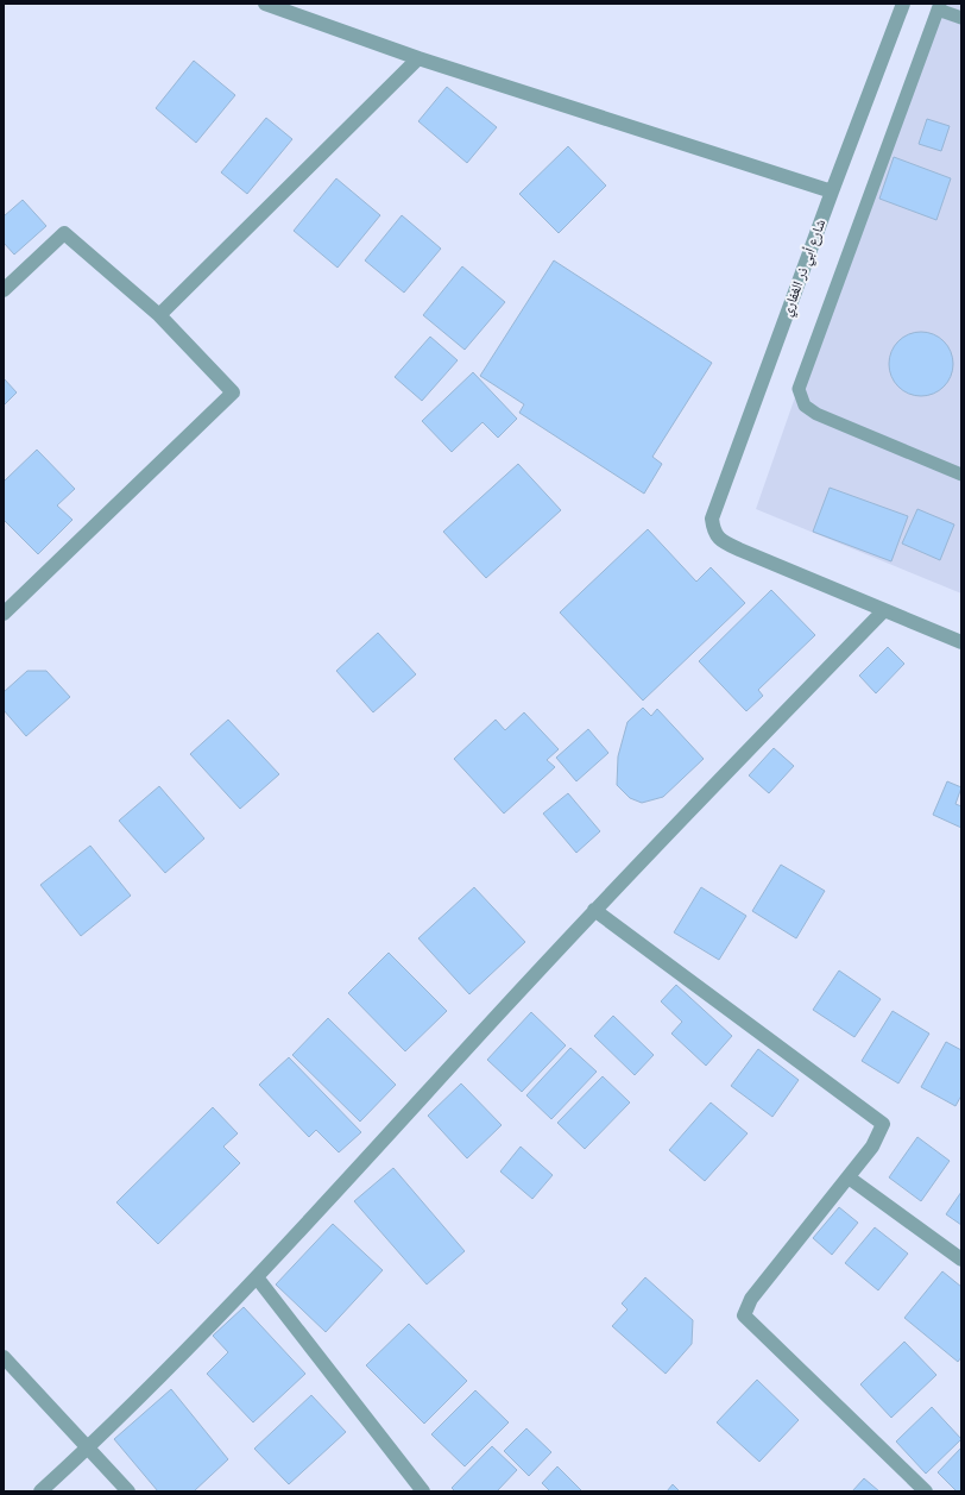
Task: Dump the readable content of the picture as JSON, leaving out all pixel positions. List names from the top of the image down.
{
  "streets": {
    "street": ["شارع أبي ذر الغفاري"]
  }
}
